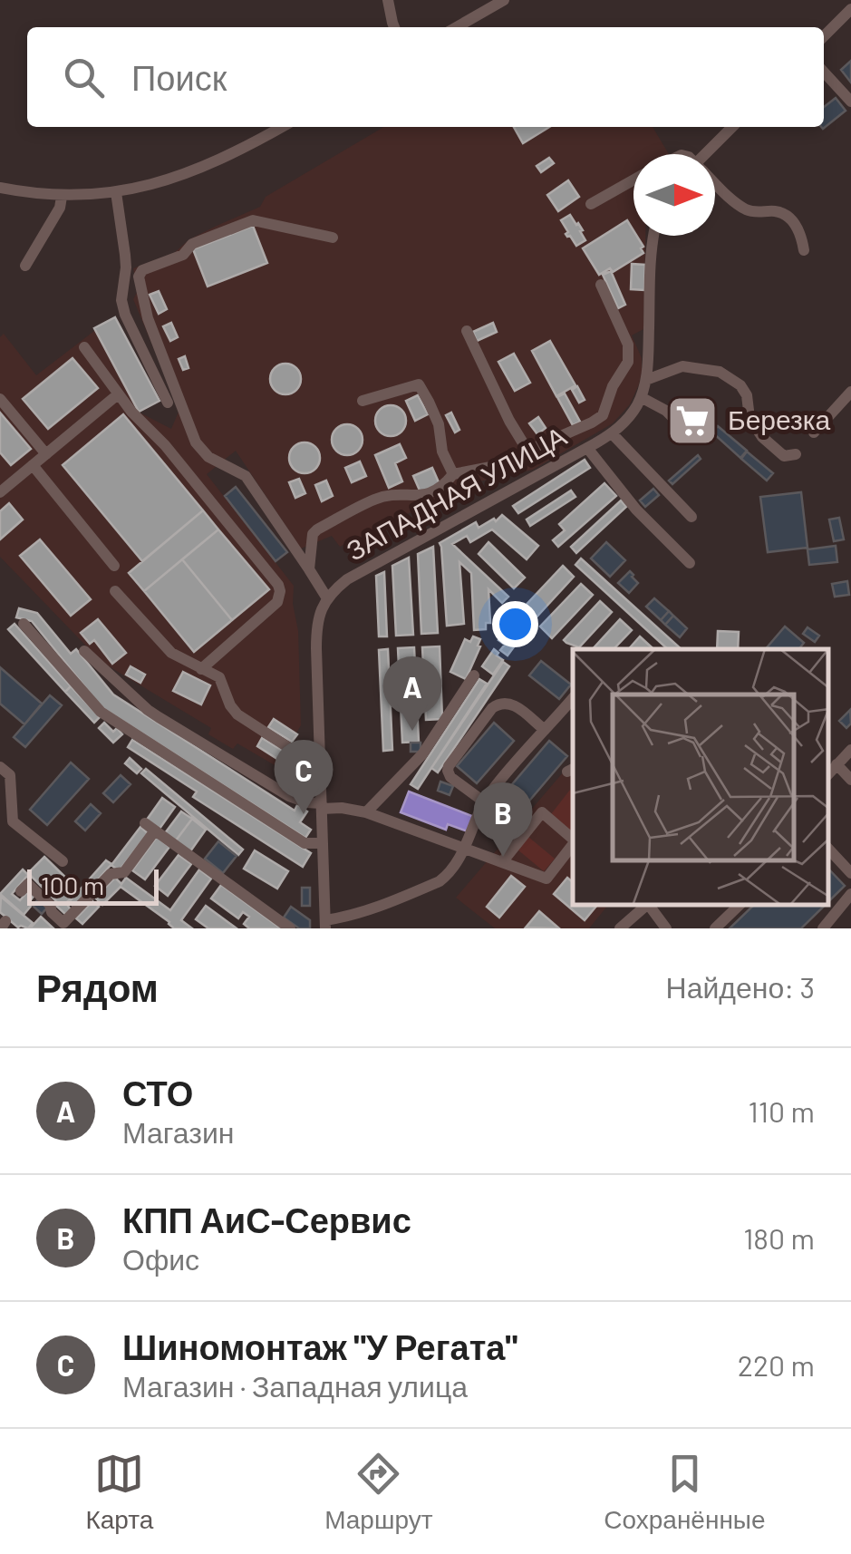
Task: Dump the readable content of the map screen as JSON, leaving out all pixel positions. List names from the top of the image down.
{
  "streets": {
    "street": ["ЗАПАДНАЯ УЛИЦА"]
  },
  "places": {
    "supermarket": ["Березка"]
  },
  "scale_bar": "100 m",
  "north": "right",
  "page": {
    "search": "Поиск",
    "pins": ["A", "C", "B"],
    "scale": "100 m",
    "heading": ["Рядом", "Найдено: 3"],
    "list": [
      {
        "mark": "A",
        "name": "СТО",
        "note": "Магазин",
        "value": "110 m"
      },
      {
        "mark": "B",
        "name": "КПП АиС-Сервис",
        "note": "Офис",
        "value": "180 m"
      },
      {
        "mark": "C",
        "name": "Шиномонтаж \"У Регата\"",
        "note": "Магазин · Западная улица",
        "value": "220 m"
      }
    ],
    "nav": ["Карта", "Маршрут", "Сохранённые"]
  }
}
